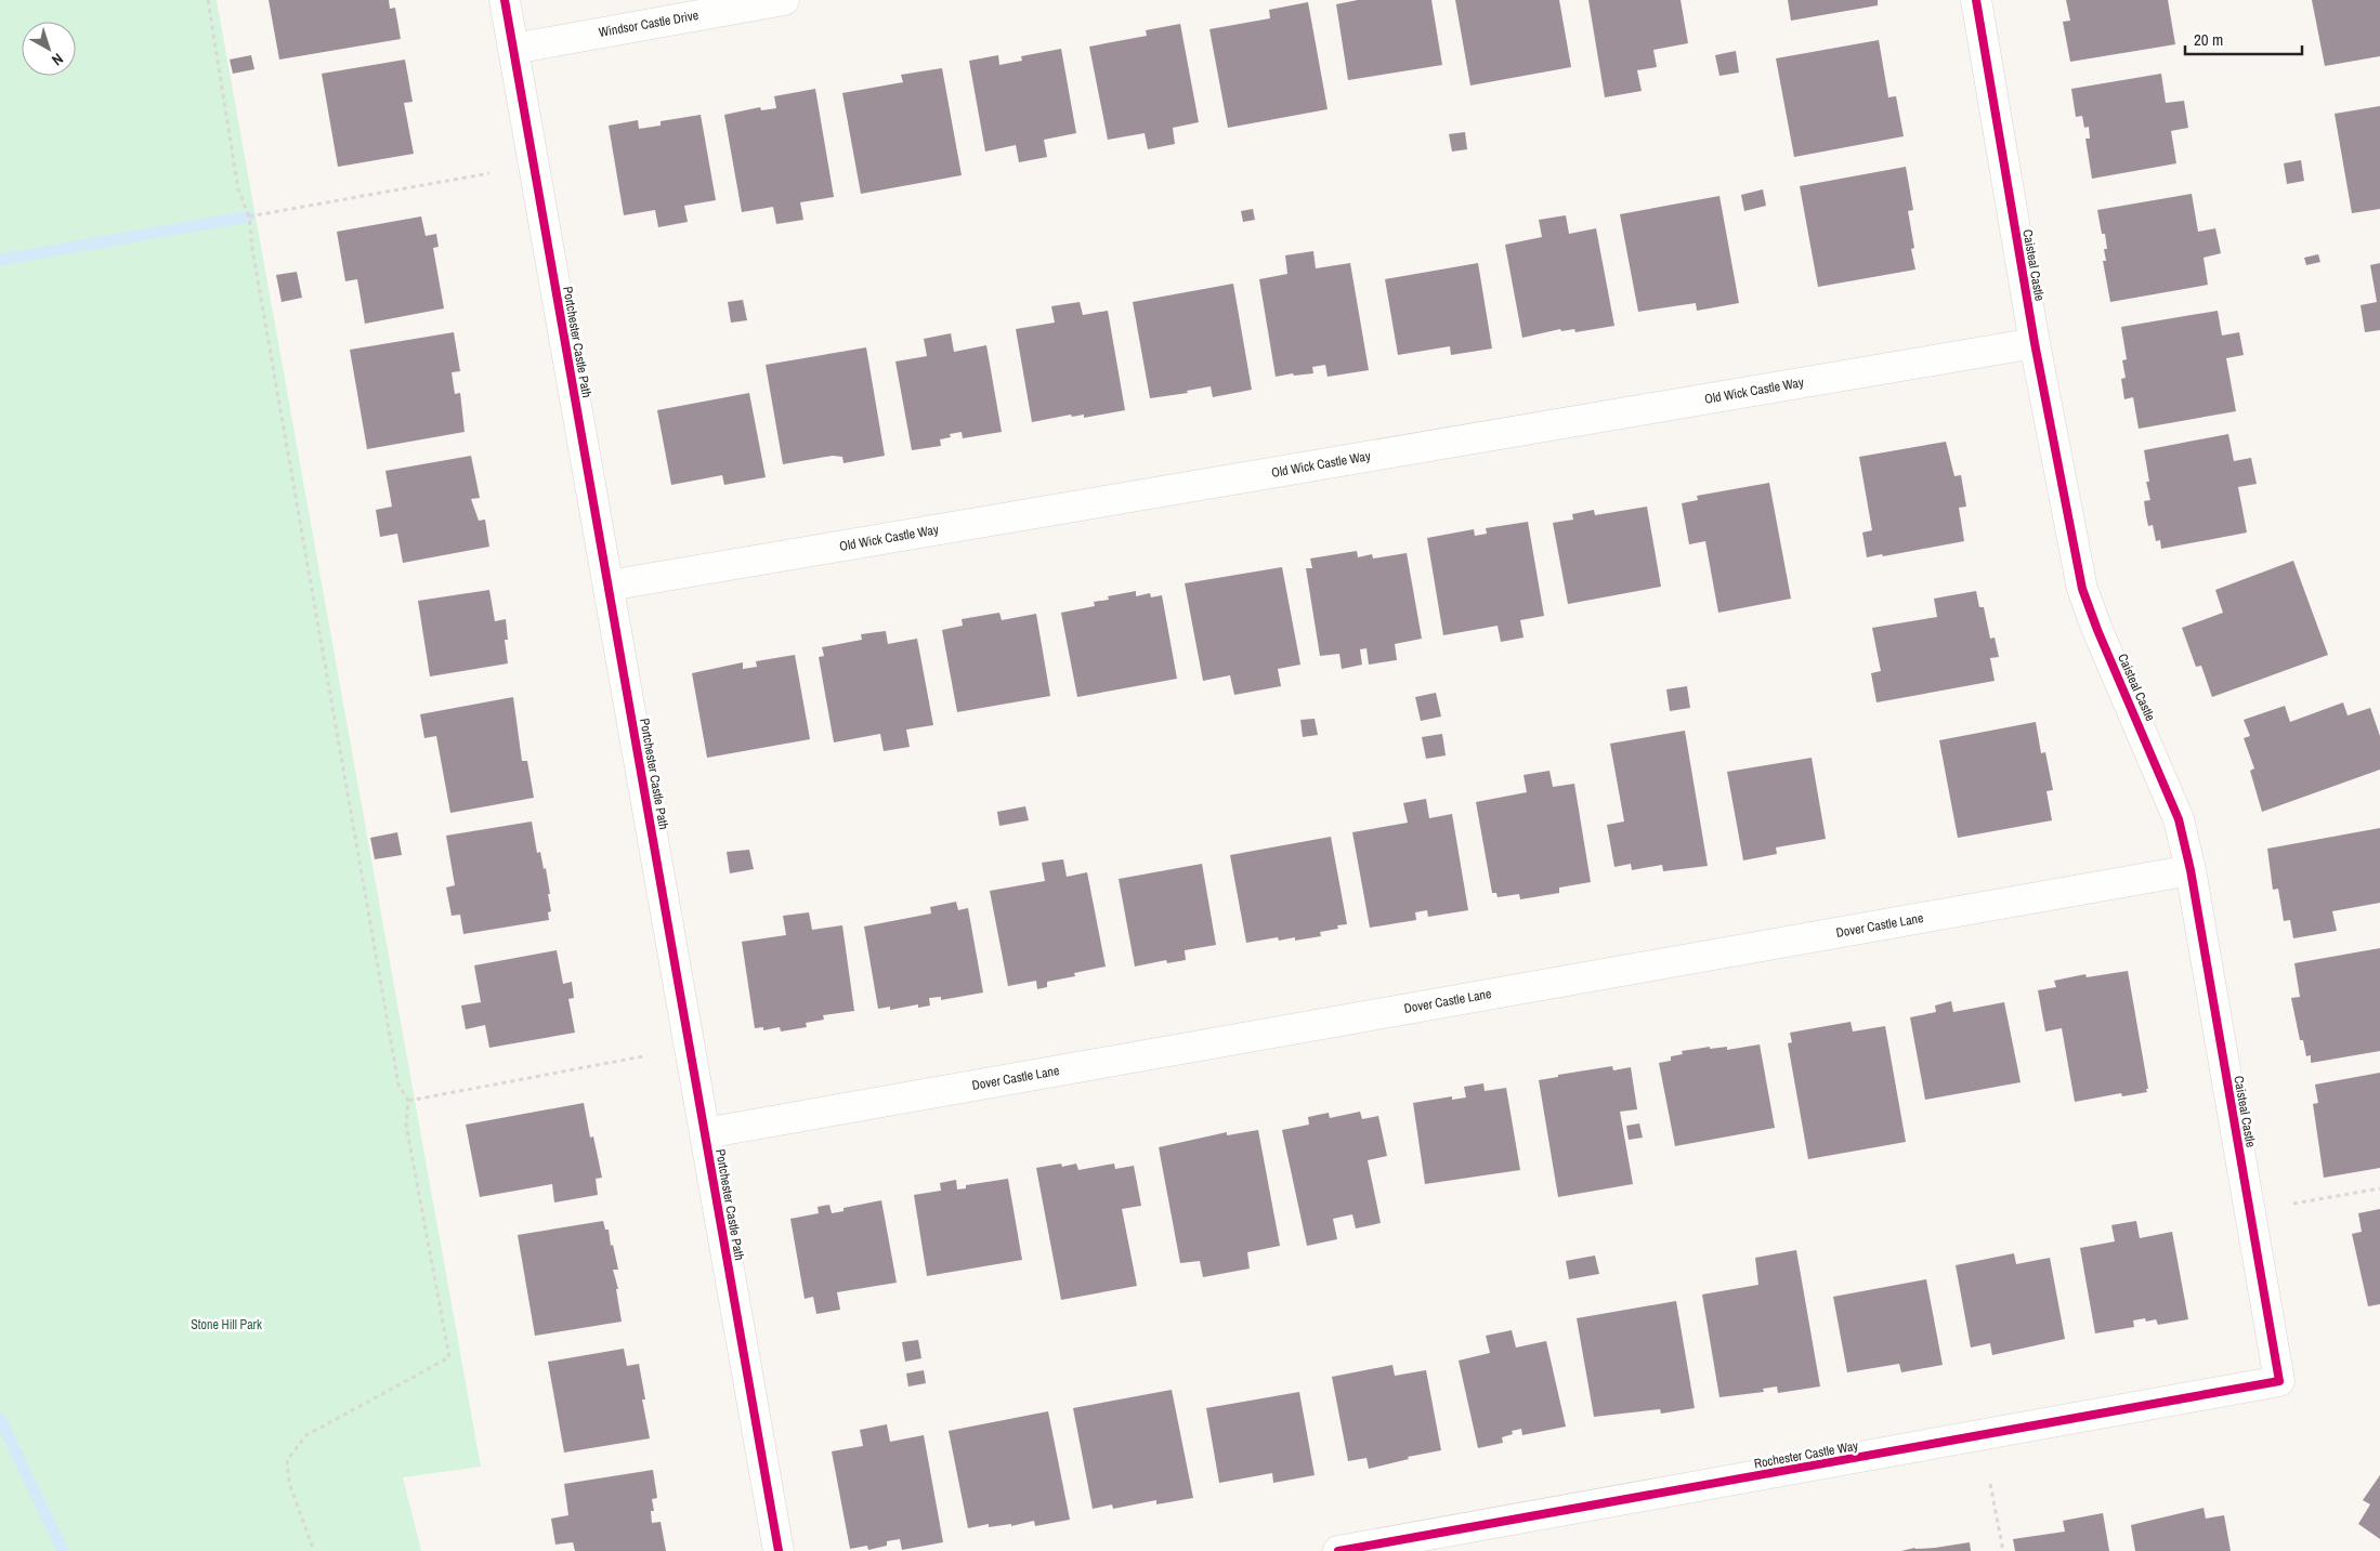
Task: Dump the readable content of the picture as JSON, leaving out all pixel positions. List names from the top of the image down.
{
  "streets": {
    "street": [
      "Windsor Castle Drive",
      "Caisteal Castle",
      "Portchester Castle Path",
      "Old Wick Castle Way",
      "Dover Castle Lane",
      "Rochester Castle Way"
    ]
  },
  "crossings": [
    ["Windsor Castle Drive", "Portchester Castle Path"],
    ["Caisteal Castle", "Old Wick Castle Way"],
    ["Caisteal Castle", "Dover Castle Lane"],
    ["Caisteal Castle", "Rochester Castle Way"],
    ["Portchester Castle Path", "Old Wick Castle Way"],
    ["Portchester Castle Path", "Dover Castle Lane"]
  ],
  "parks": ["Stone Hill Park"],
  "scale_bar": "20 m",
  "north": "bottom right"
}
